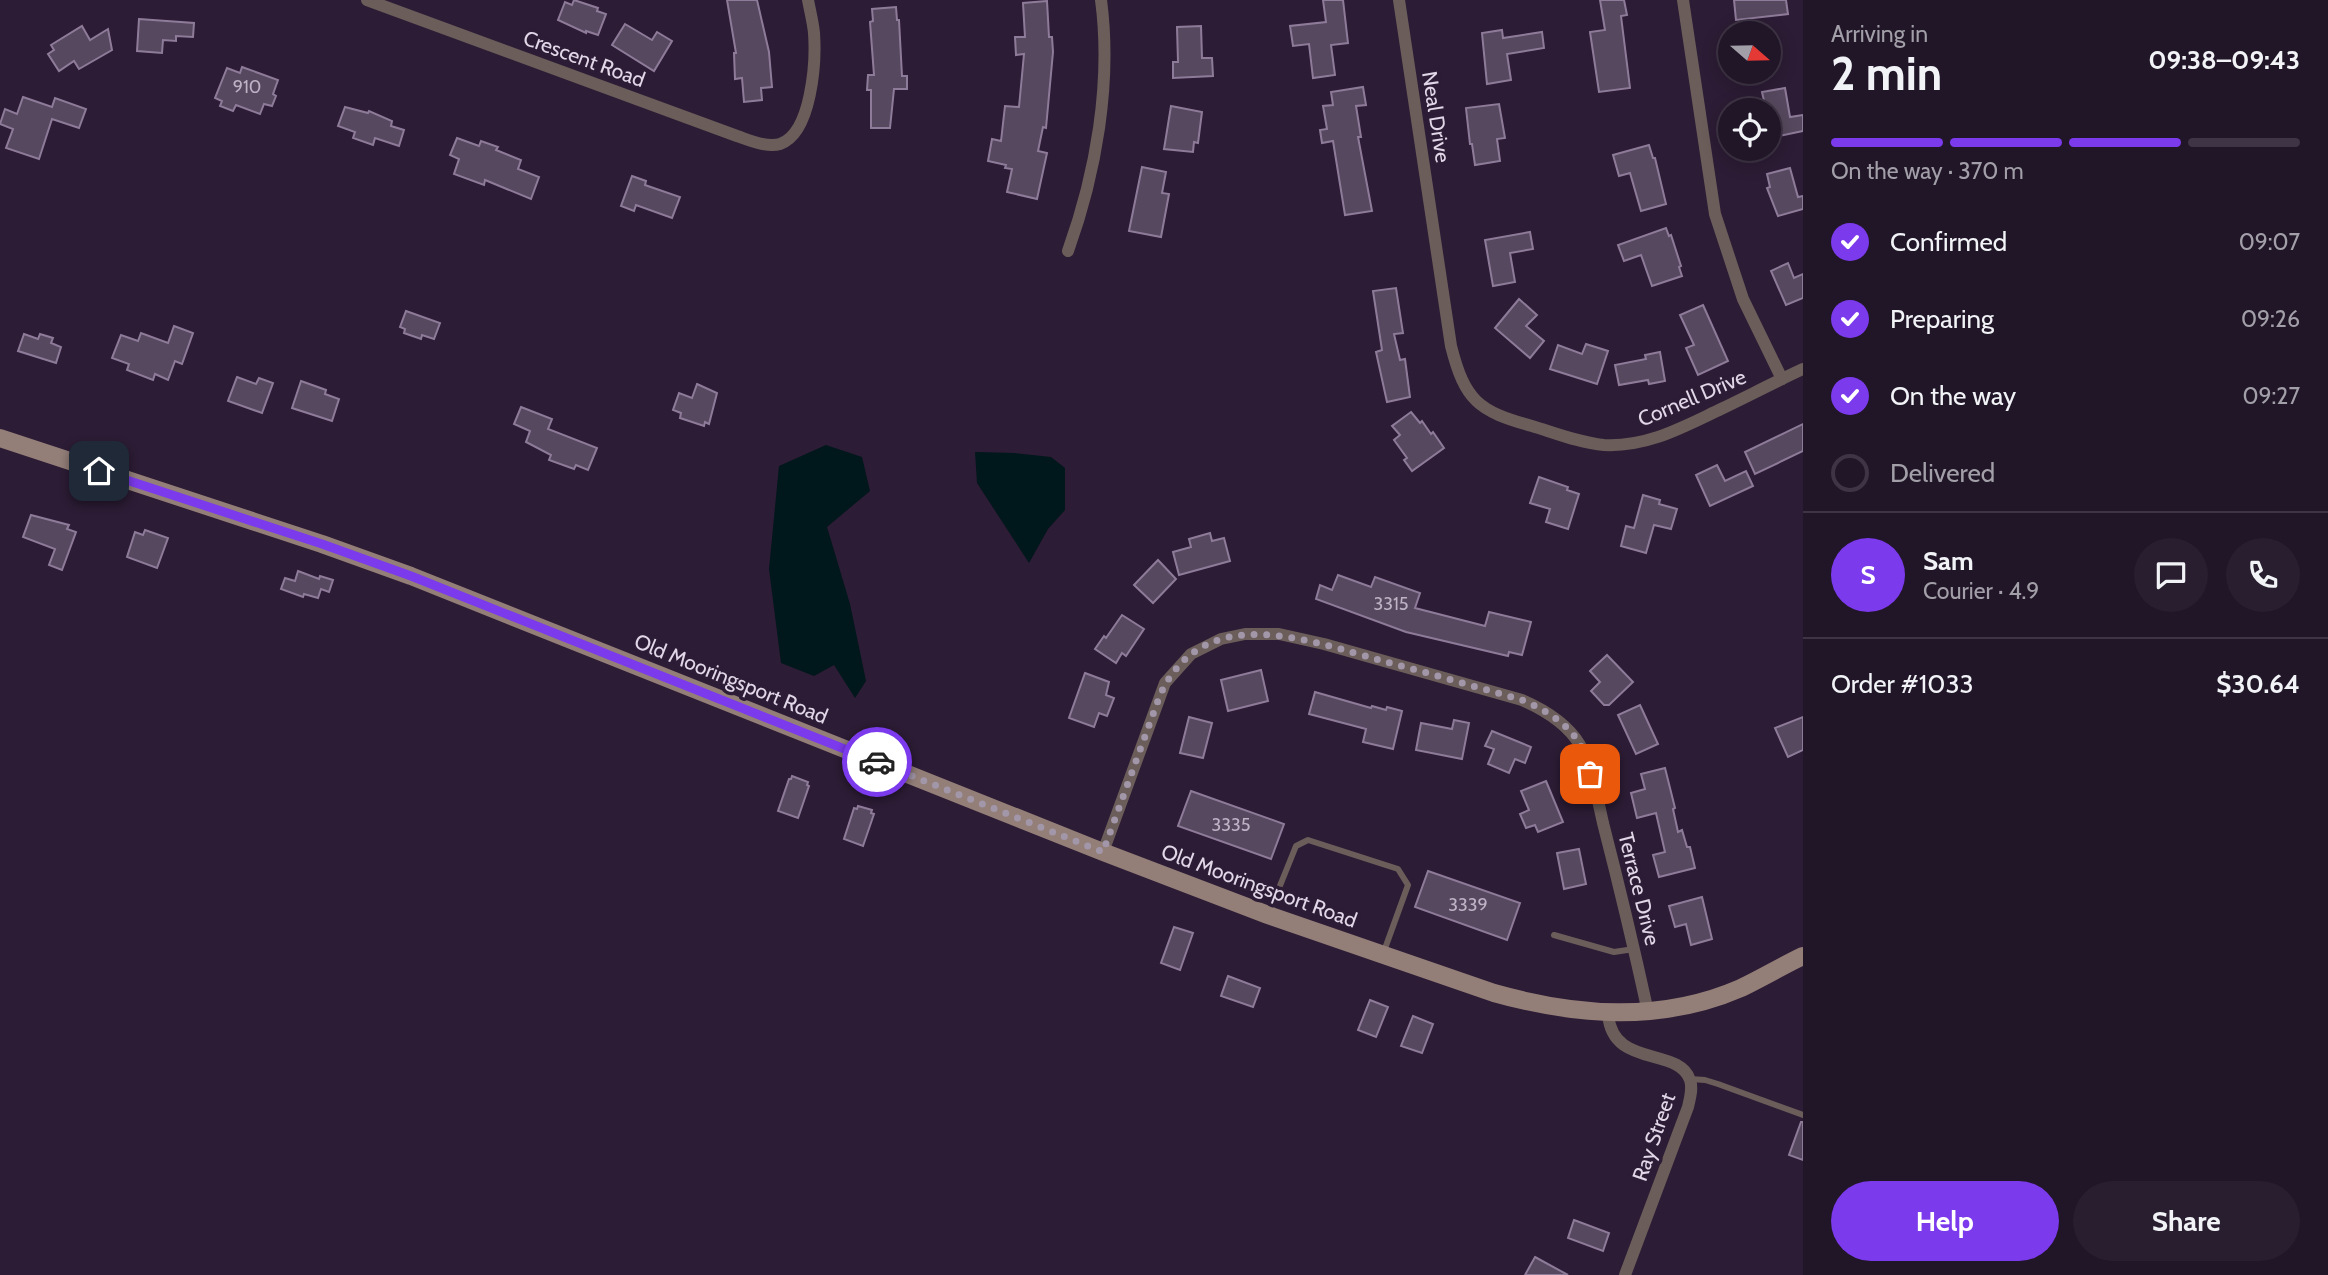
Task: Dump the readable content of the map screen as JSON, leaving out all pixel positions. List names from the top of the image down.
{
  "streets": {
    "main road": ["Old Mooringsport Road"],
    "street": [
      "Crescent Road",
      "Neal Drive",
      "Cornell Drive",
      "Terrace Drive",
      "Ray Street"
    ]
  },
  "crossings": [
    ["Neal Drive", "Cornell Drive"],
    ["Old Mooringsport Road", "Terrace Drive"],
    ["Old Mooringsport Road", "Ray Street"]
  ],
  "house_numbers": [
    "910",
    "3315",
    "3335",
    "3339"
  ],
  "north": "right",
  "page": {
    "heading": ["2 min", "Arriving in", "09:38–09:43"],
    "panel": [
      "Sam",
      "Courier · 4.9",
      "Order #1033",
      "$30.64"
    ],
    "bar": "On the way · 370 m",
    "list": [
      ["Confirmed", "09:07"],
      ["Preparing", "09:26"],
      ["On the way", "09:27"],
      "Delivered"
    ],
    "round": "S",
    "buttons": ["Help", "Share"]
  }
}
